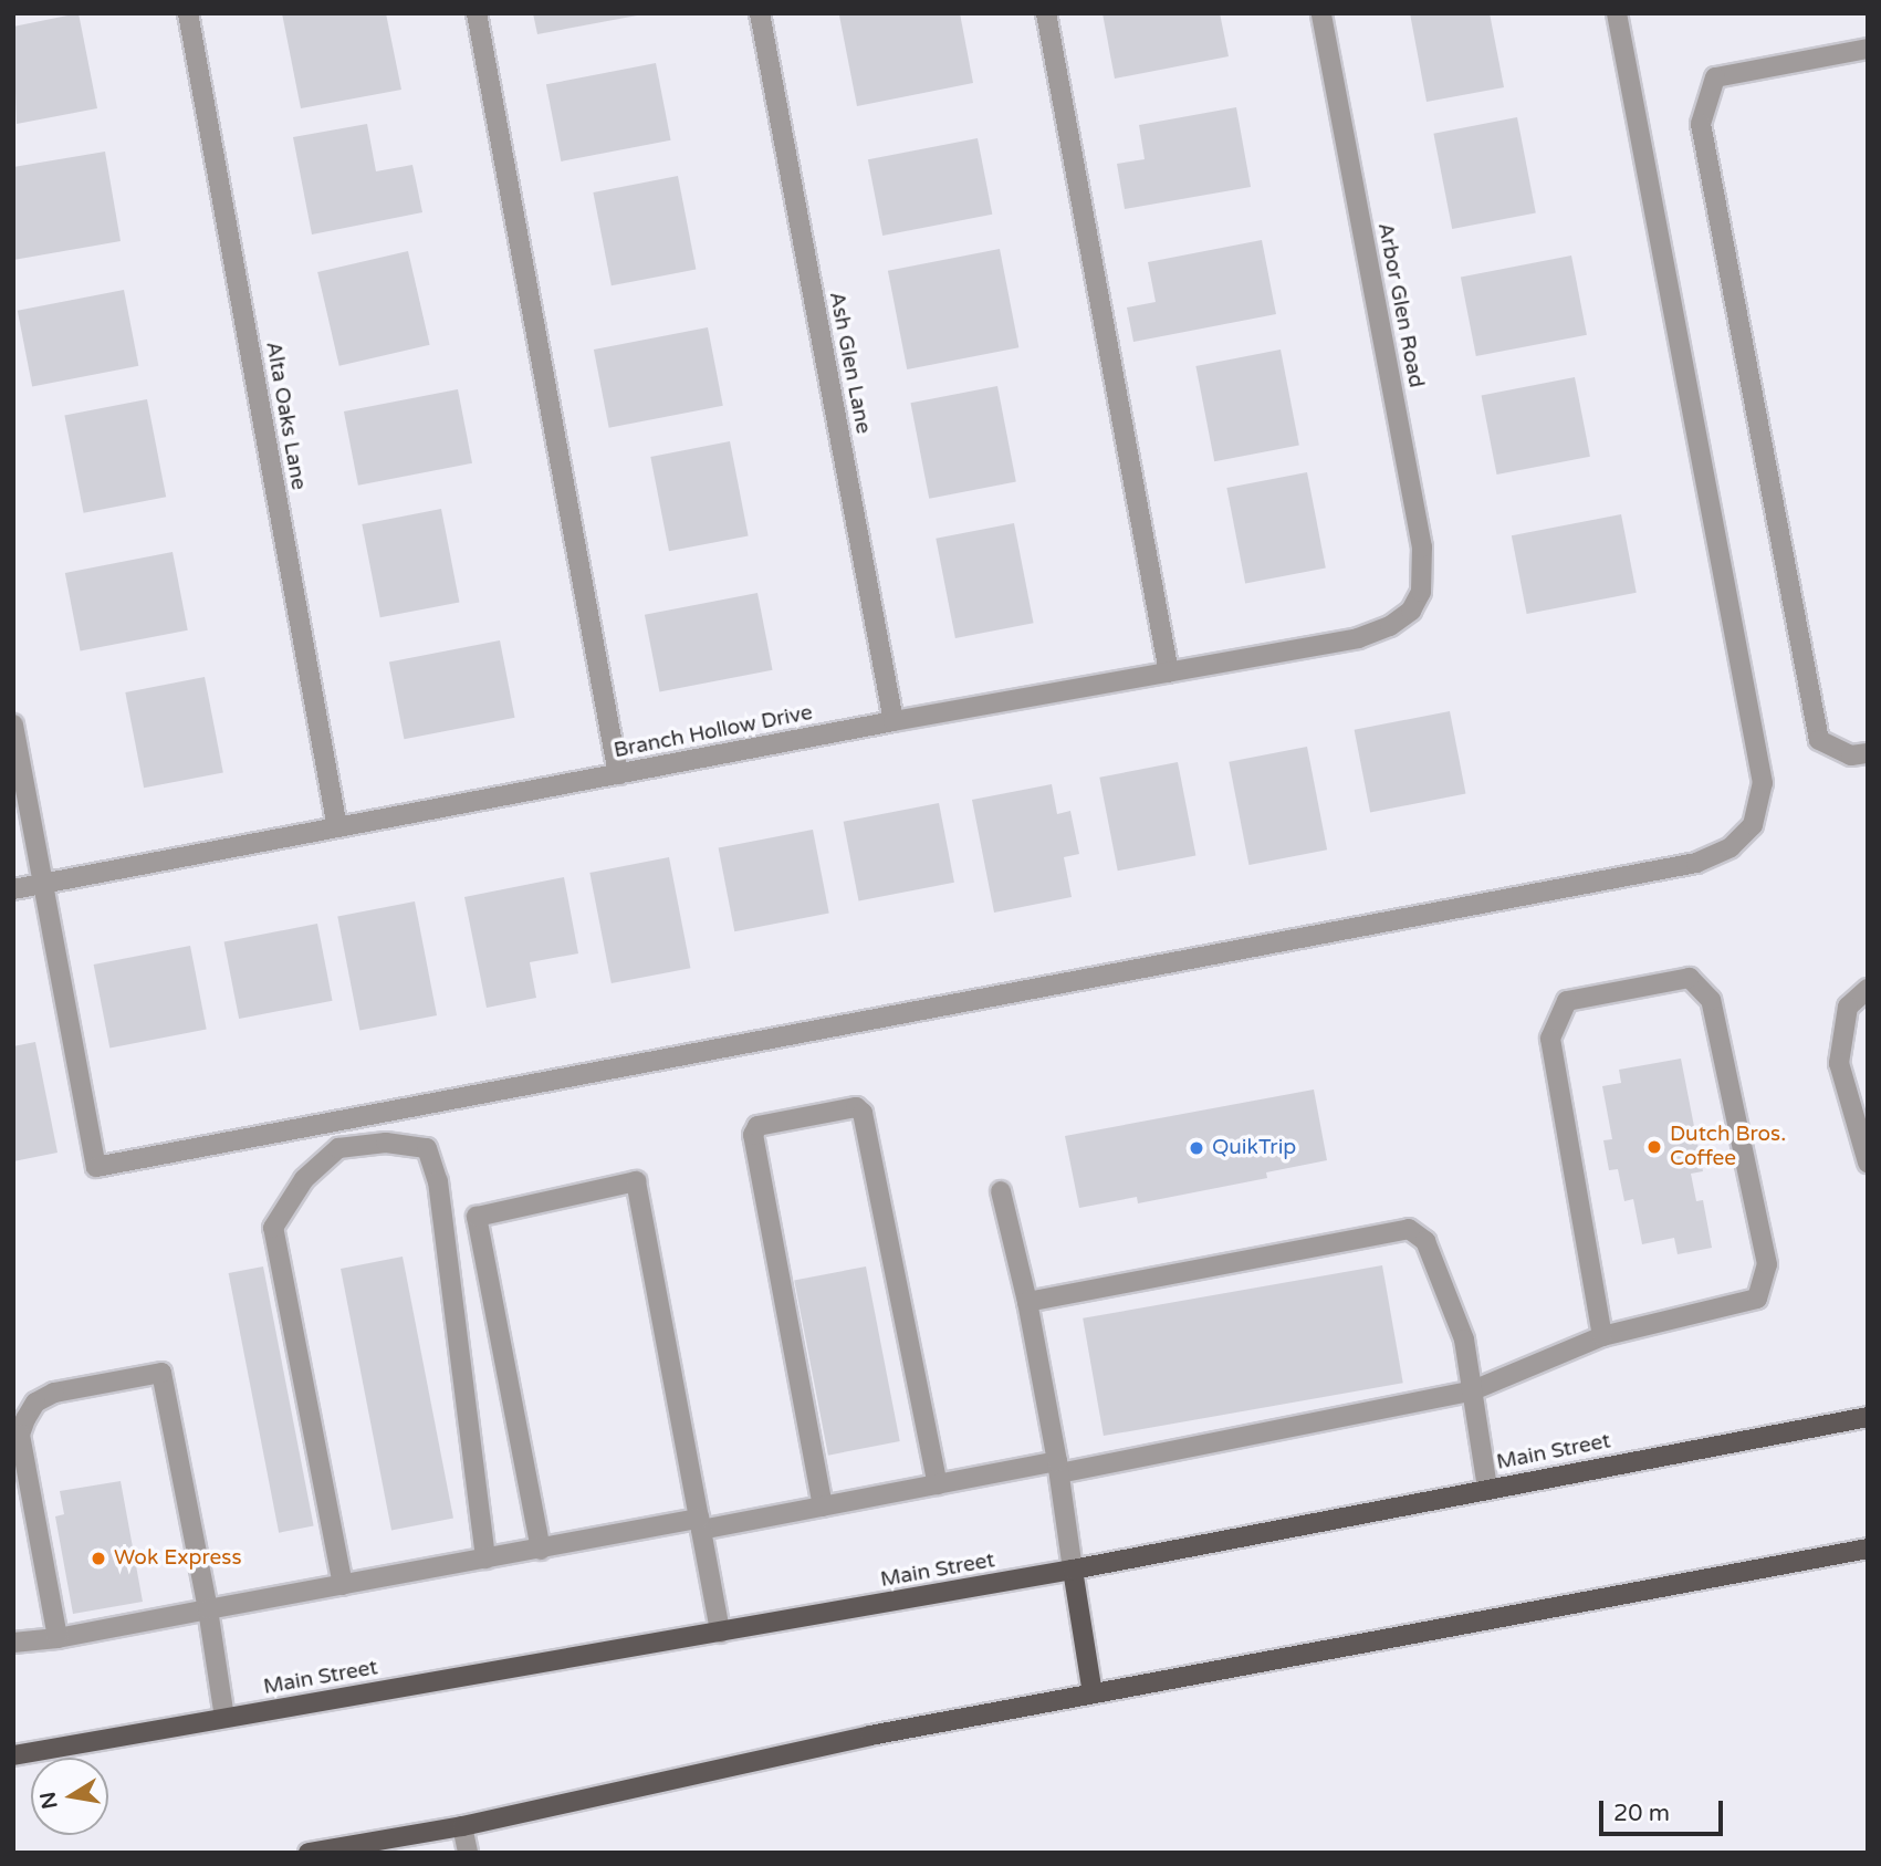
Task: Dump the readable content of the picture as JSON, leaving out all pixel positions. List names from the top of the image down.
{
  "streets": {
    "main road": ["Main Street"],
    "street": [
      "Arbor Glen Road",
      "Ash Glen Lane",
      "Alta Oaks Lane",
      "Branch Hollow Drive"
    ]
  },
  "crossings": [
    ["Arbor Glen Road", "Branch Hollow Drive"],
    ["Ash Glen Lane", "Branch Hollow Drive"],
    ["Alta Oaks Lane", "Branch Hollow Drive"]
  ],
  "places": ["Dutch Bros. Coffee", "QuikTrip", "Wok Express"],
  "scale_bar": "20 m",
  "north": "left"
}
